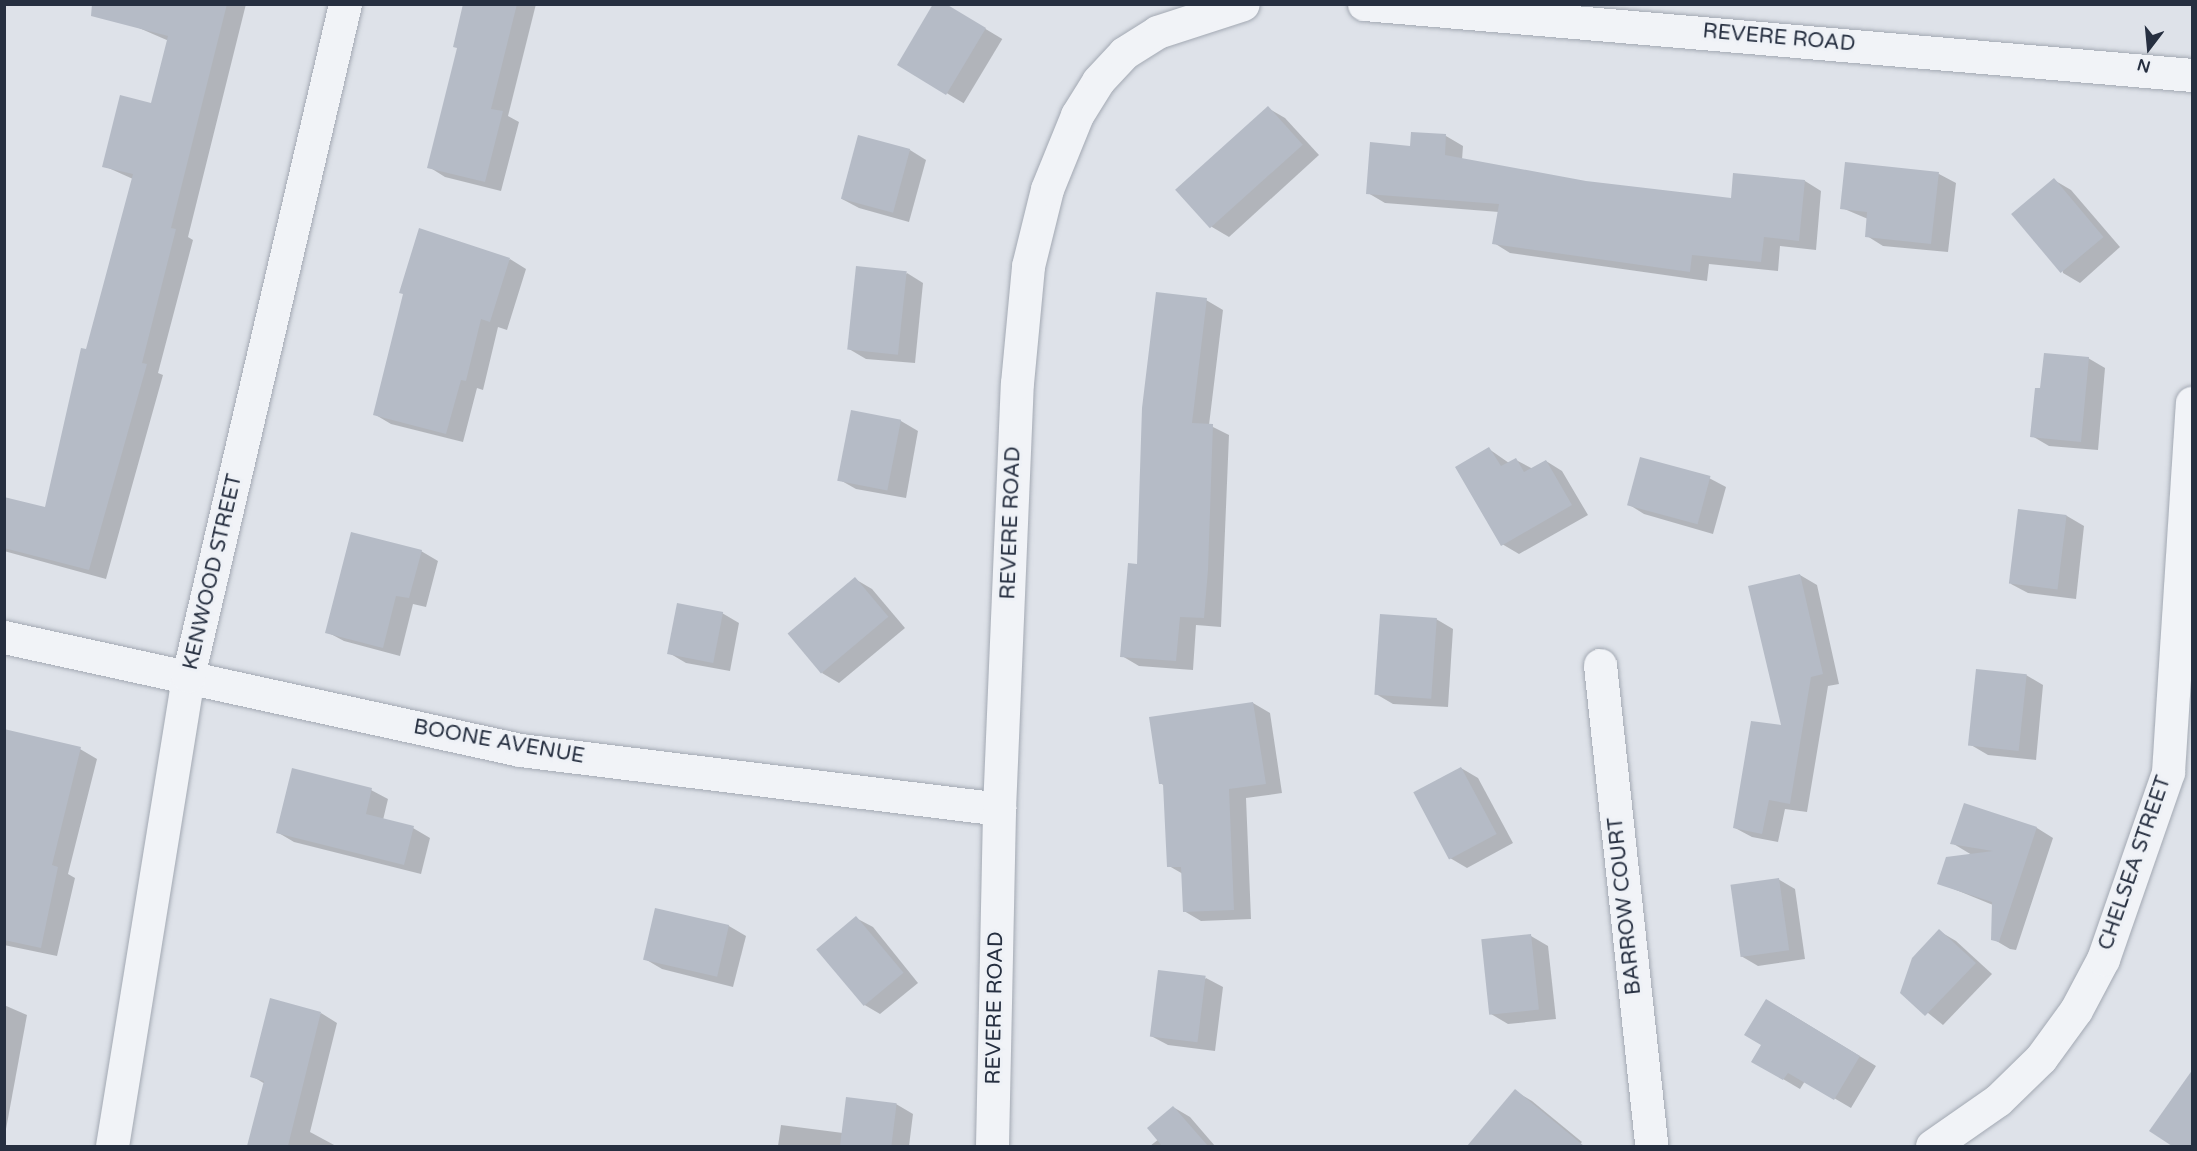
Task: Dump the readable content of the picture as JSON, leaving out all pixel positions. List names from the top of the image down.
{
  "streets": {
    "street": [
      "REVERE ROAD",
      "KENWOOD STREET",
      "BOONE AVENUE",
      "CHELSEA STREET",
      "BARROW COURT"
    ]
  },
  "crossings": [
    ["REVERE ROAD", "BOONE AVENUE"],
    ["KENWOOD STREET", "BOONE AVENUE"]
  ],
  "north": "bottom"
}
